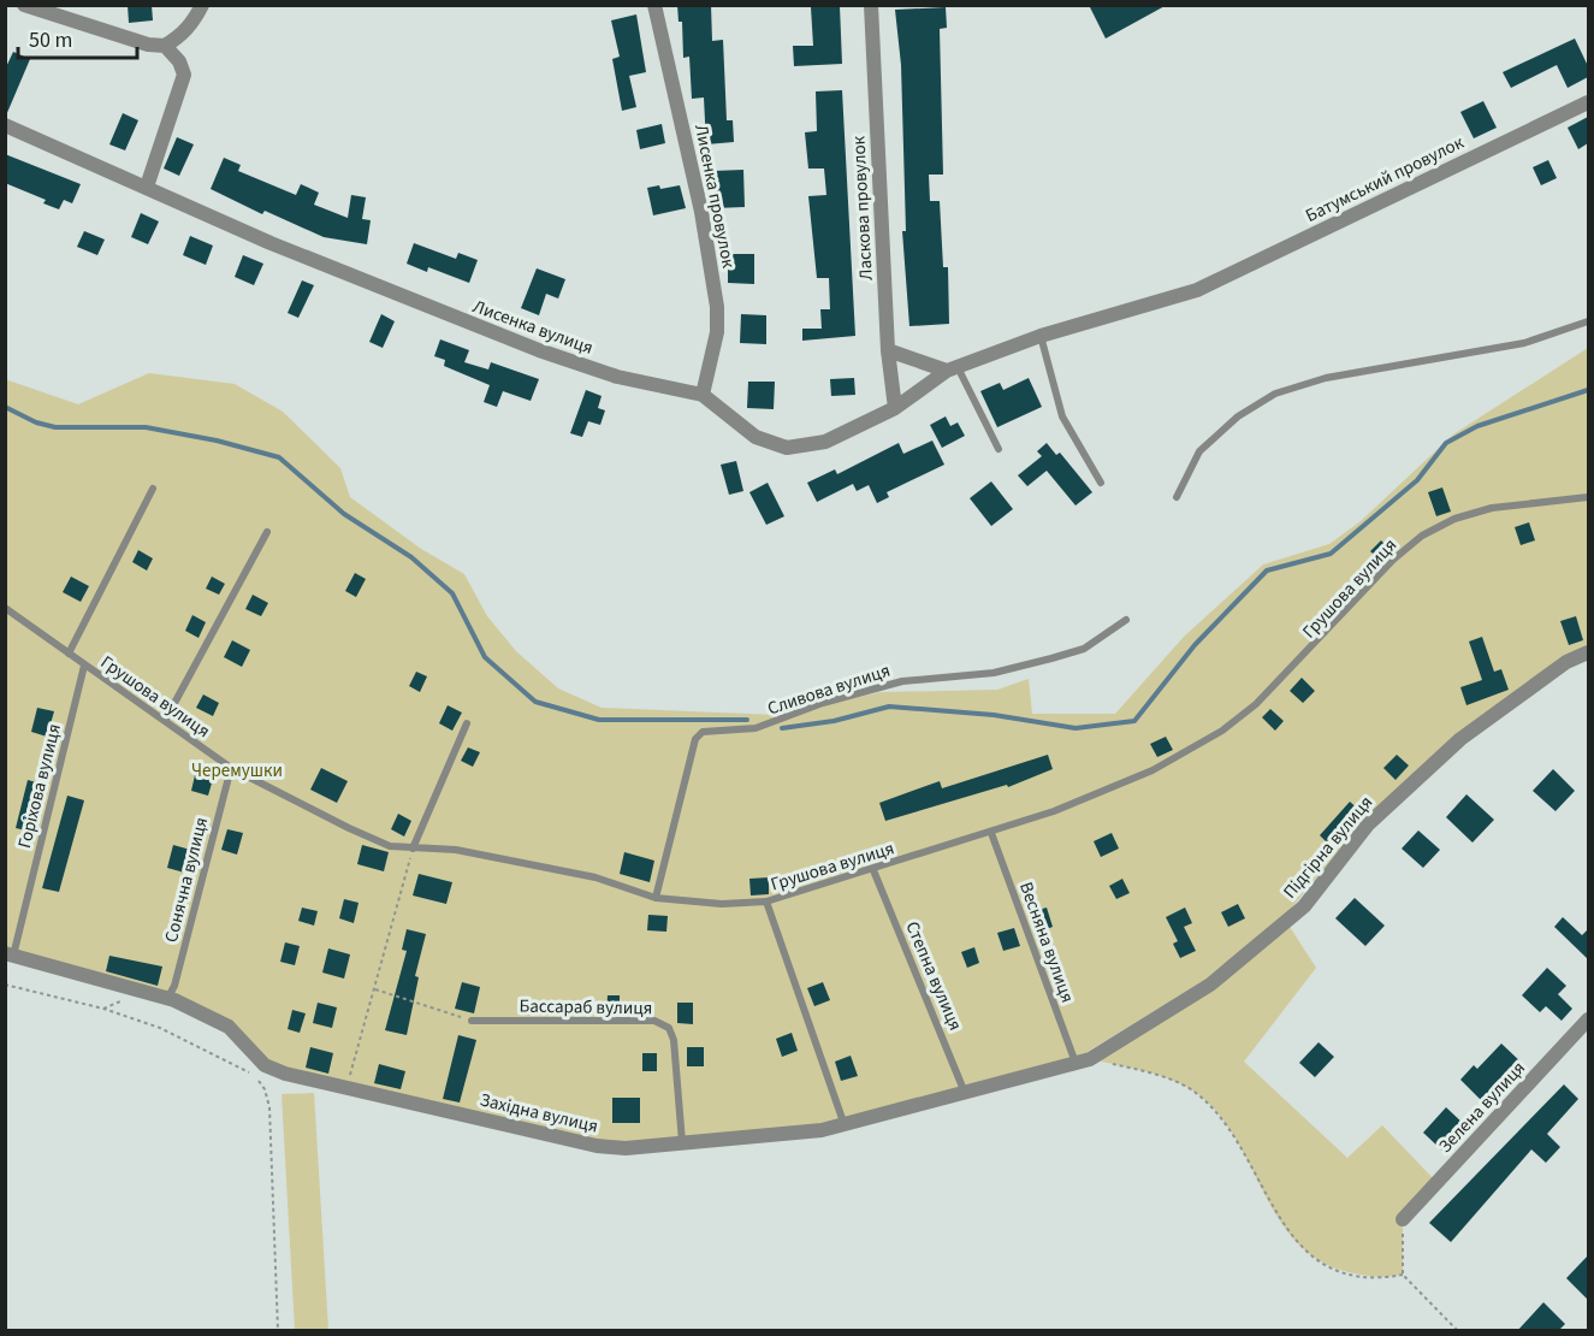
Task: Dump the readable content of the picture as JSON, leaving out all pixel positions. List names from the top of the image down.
{
  "streets": {
    "street": [
      "Батумський провулок",
      "Лисенка провулок",
      "Ласкова провулок",
      "Лисенка вулиця",
      "Підгірна вулиця",
      "Зелена вулиця",
      "Західна вулиця"
    ],
    "lane": [
      "Грушова вулиця",
      "Сливова вулиця",
      "Горіхова вулиця",
      "Сонячна вулиця",
      "Весняна вулиця",
      "Степна вулиця",
      "Бассараб вулиця"
    ]
  },
  "crossings": [
    ["Батумський провулок", "Лисенка вулиця"],
    ["Лисенка провулок", "Лисенка вулиця"],
    ["Ласкова провулок", "Лисенка вулиця"],
    ["Грушова вулиця", "Сливова вулиця"],
    ["Грушова вулиця", "Горіхова вулиця"],
    ["Грушова вулиця", "Сонячна вулиця"],
    ["Грушова вулиця", "Весняна вулиця"],
    ["Грушова вулиця", "Степна вулиця"],
    ["Горіхова вулиця", "Західна вулиця"],
    ["Підгірна вулиця", "Весняна вулиця"],
    ["Підгірна вулиця", "Західна вулиця"],
    ["Сонячна вулиця", "Західна вулиця"],
    ["Весняна вулиця", "Західна вулиця"],
    ["Степна вулиця", "Західна вулиця"],
    ["Бассараб вулиця", "Західна вулиця"]
  ],
  "parks": ["Черемушки"],
  "scale_bar": "50 m"
}
